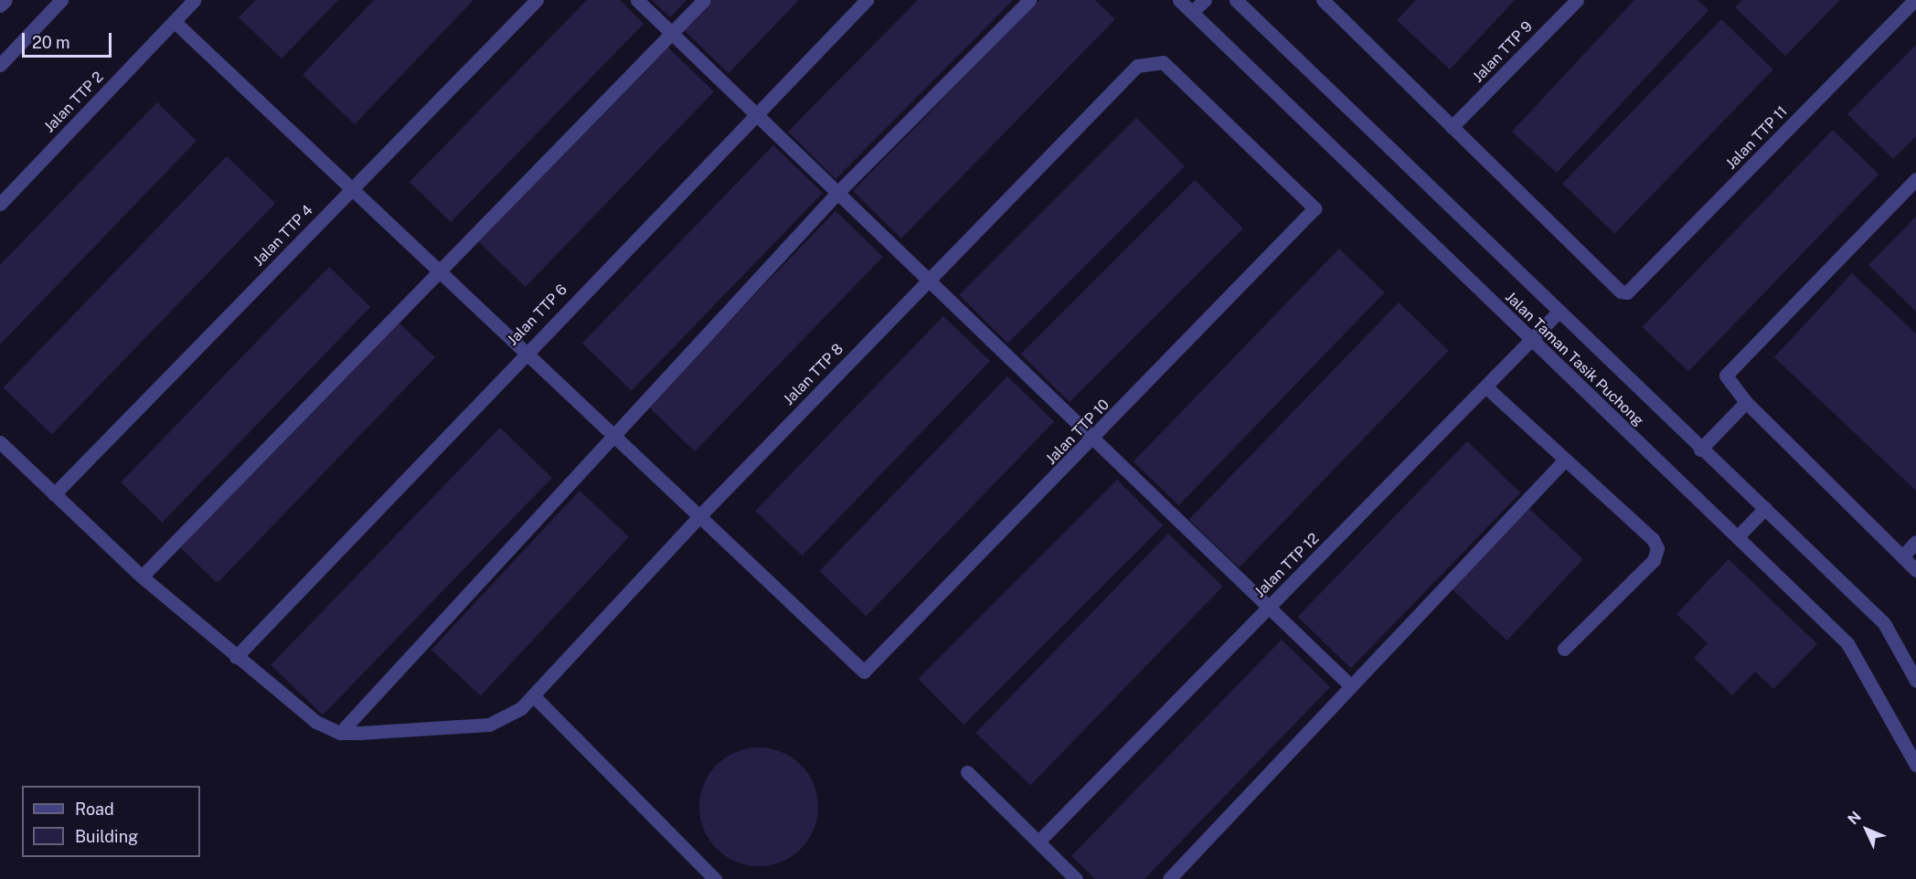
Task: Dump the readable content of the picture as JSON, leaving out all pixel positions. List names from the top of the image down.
{
  "streets": {
    "street": [
      "Jalan TTP 9",
      "Jalan TTP 2",
      "Jalan TTP 11",
      "Jalan TTP 4",
      "Jalan TTP 6",
      "Jalan Taman Tasik Puchong",
      "Jalan TTP 8",
      "Jalan TTP 10",
      "Jalan TTP 12"
    ]
  },
  "crossings": [
    ["Jalan TTP 9", "Jalan TTP 11"],
    ["Jalan Taman Tasik Puchong", "Jalan TTP 12"],
    ["Jalan TTP 8", "Jalan TTP 10"]
  ],
  "legend": ["Road", "Building"],
  "scale_bar": "20 m",
  "north": "top left"
}
